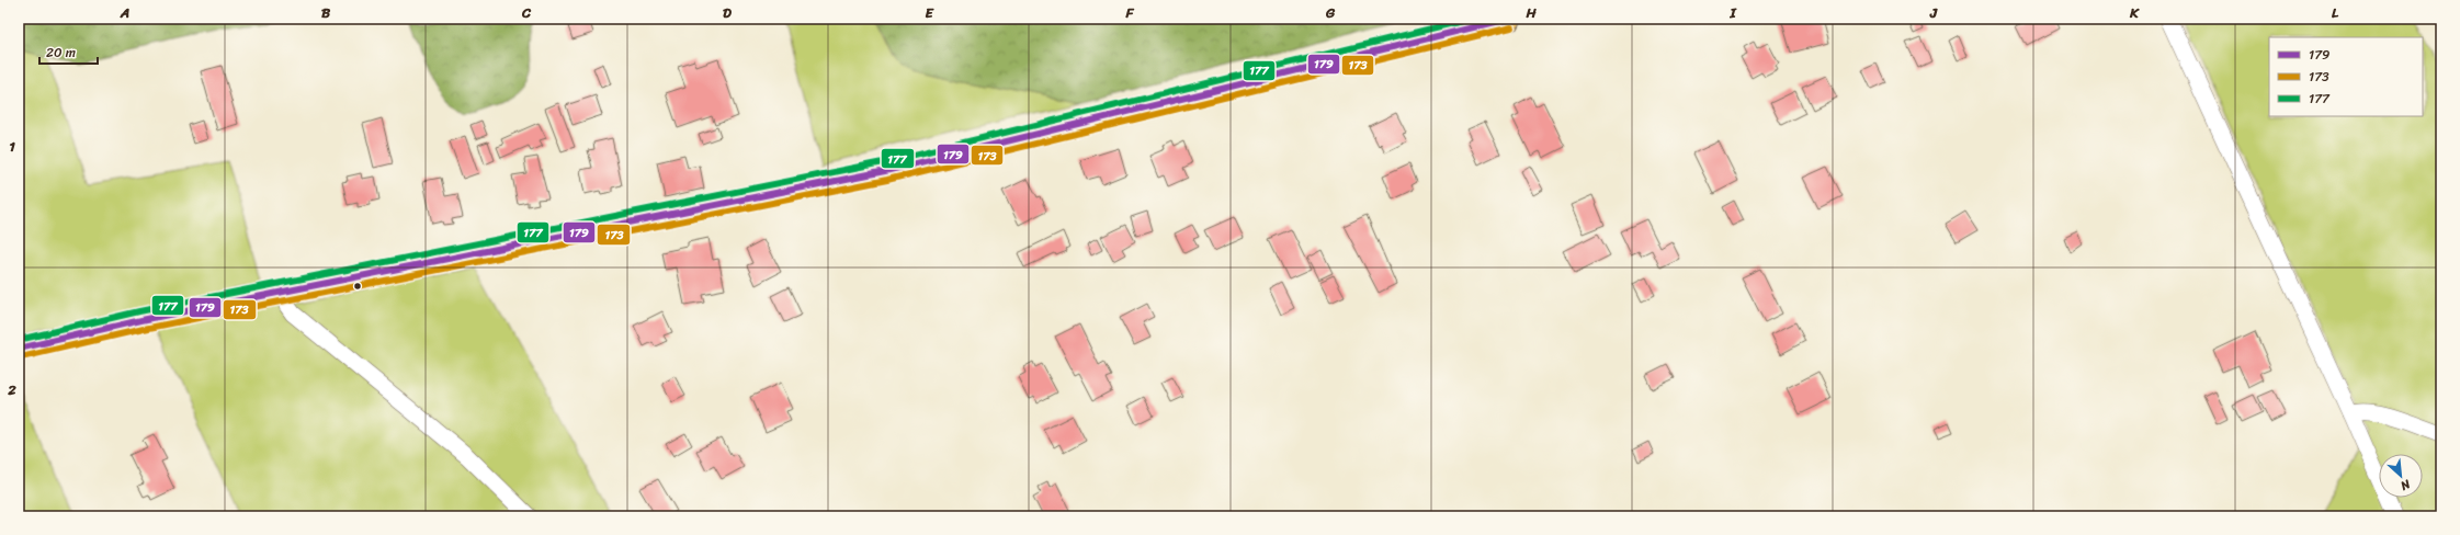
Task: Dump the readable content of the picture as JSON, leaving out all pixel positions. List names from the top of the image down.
{
  "lines": ["transit line 179", "transit line 177", "transit line 173"],
  "legend": ["179", "173", "177"],
  "scale_bar": "20 m",
  "north": "bottom right",
  "grid": {
    "columns": [
      "A",
      "B",
      "C",
      "D",
      "E",
      "F",
      "G",
      "H",
      "I",
      "J",
      "K",
      "L"
    ],
    "rows": ["1", "2"]
  }
}
